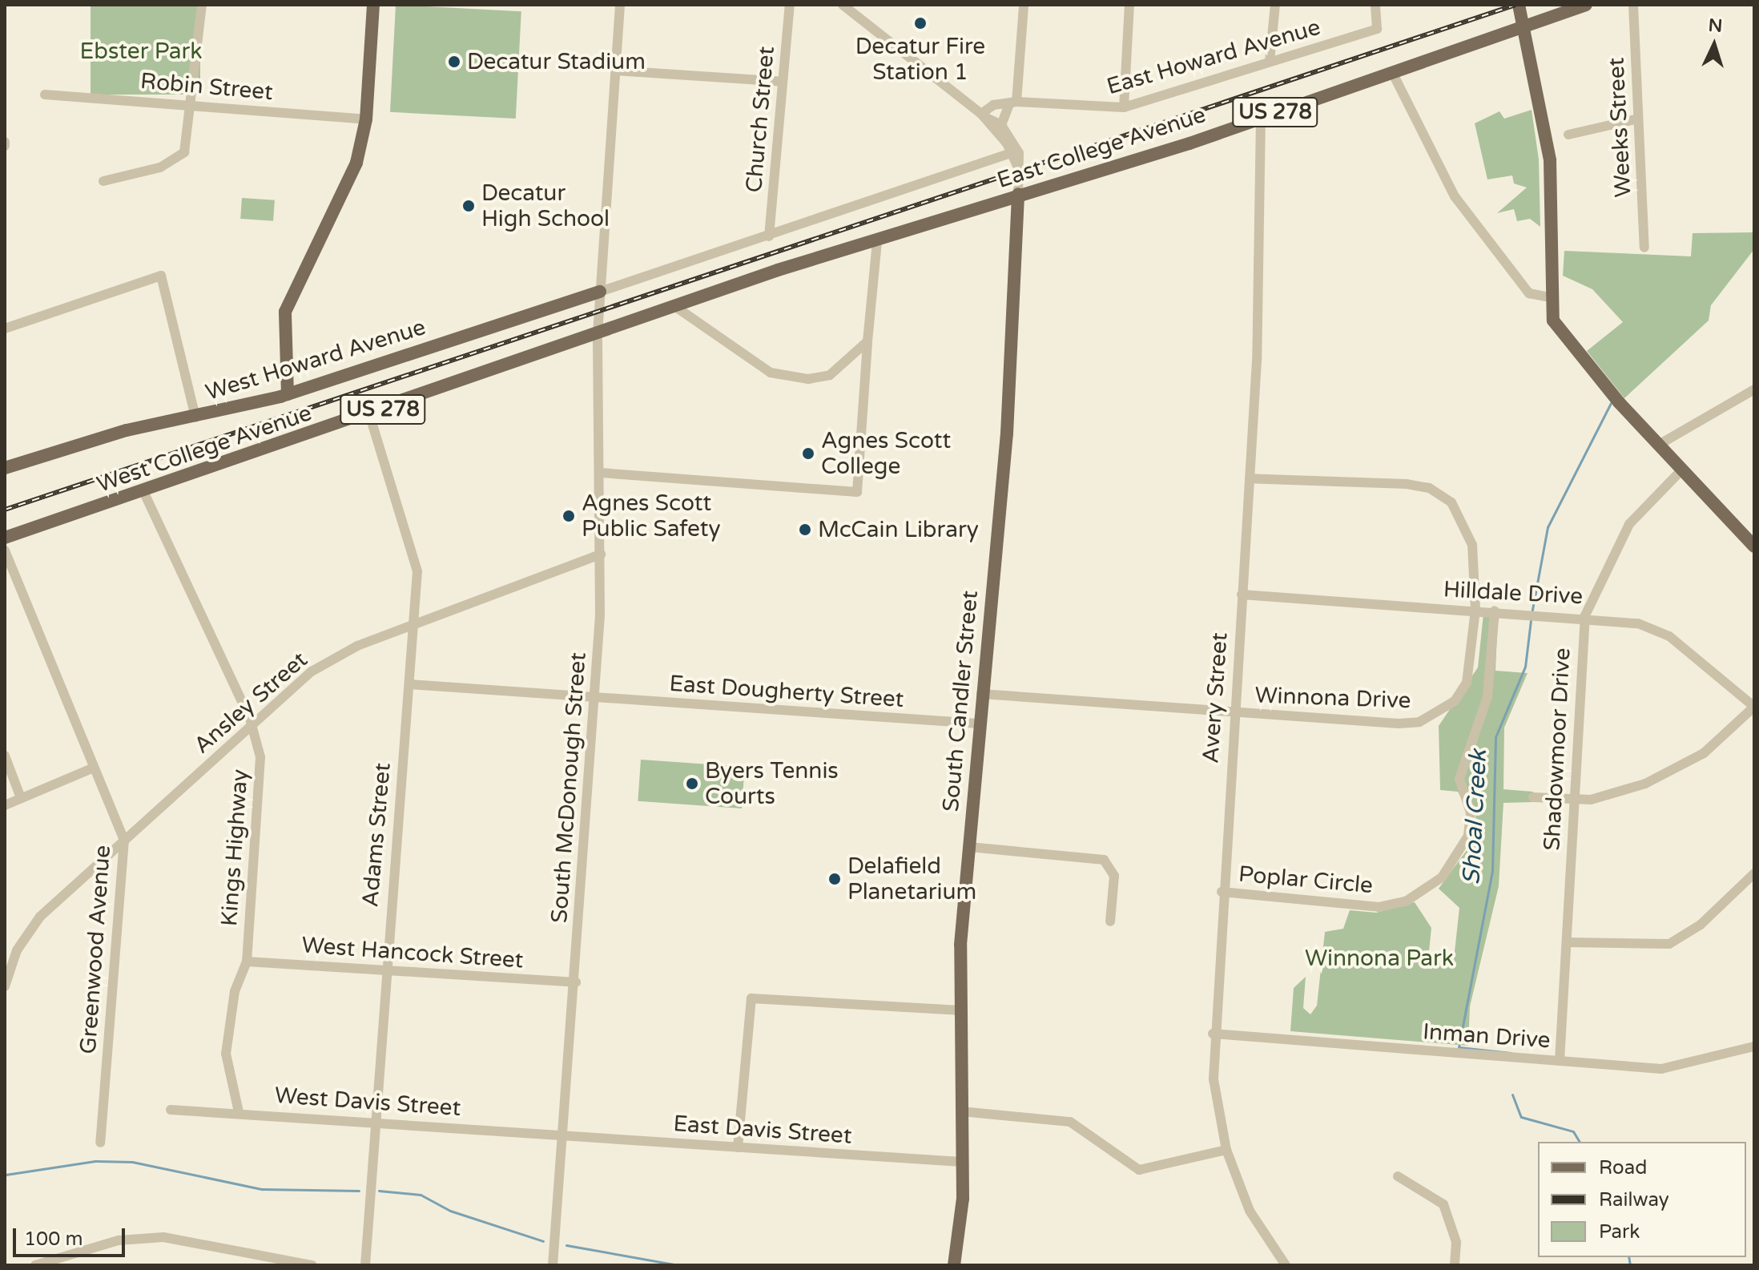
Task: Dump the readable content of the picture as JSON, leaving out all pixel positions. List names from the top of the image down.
{
  "streets": {
    "main road": [
      "US 278",
      "East College Avenue",
      "West Howard Avenue",
      "West College Avenue",
      "South Candler Street"
    ],
    "street": [
      "East Howard Avenue",
      "Robin Street",
      "Church Street",
      "Weeks Street",
      "Hilldale Drive",
      "East Dougherty Street",
      "Avery Street",
      "Winnona Drive",
      "Ansley Street",
      "Shadowmoor Drive",
      "South McDonough Street",
      "Adams Street",
      "Kings Highway",
      "Poplar Circle",
      "Greenwood Avenue",
      "West Hancock Street",
      "Inman Drive",
      "West Davis Street",
      "East Davis Street"
    ]
  },
  "crossings": [
    ["East College Avenue", "West College Avenue"],
    ["East College Avenue", "Avery Street"],
    ["East College Avenue", "South Candler Street"],
    ["East College Avenue", "South McDonough Street"],
    ["West Howard Avenue", "South McDonough Street"],
    ["West College Avenue", "South McDonough Street"],
    ["West College Avenue", "Adams Street"],
    ["West College Avenue", "Kings Highway"],
    ["Hilldale Drive", "Avery Street"],
    ["Hilldale Drive", "Winnona Drive"],
    ["Hilldale Drive", "Shadowmoor Drive"],
    ["Hilldale Drive", "Poplar Circle"],
    ["East Dougherty Street", "South Candler Street"],
    ["East Dougherty Street", "South McDonough Street"],
    ["East Dougherty Street", "Adams Street"],
    ["Avery Street", "Winnona Drive"],
    ["Avery Street", "Poplar Circle"],
    ["Avery Street", "Inman Drive"],
    ["Winnona Drive", "South Candler Street"],
    ["South Candler Street", "East Davis Street"],
    ["Ansley Street", "South McDonough Street"],
    ["Ansley Street", "Adams Street"],
    ["Ansley Street", "Kings Highway"],
    ["Ansley Street", "Greenwood Avenue"],
    ["Shadowmoor Drive", "Inman Drive"],
    ["South McDonough Street", "West Hancock Street"],
    ["South McDonough Street", "West Davis Street"],
    ["South McDonough Street", "East Davis Street"],
    ["Adams Street", "West Hancock Street"],
    ["Adams Street", "West Davis Street"],
    ["Kings Highway", "West Hancock Street"],
    ["Kings Highway", "West Davis Street"],
    ["West Davis Street", "East Davis Street"]
  ],
  "water": ["Shoal Creek"],
  "parks": ["Ebster Park", "Winnona Park"],
  "places": [
    "Decatur Fire Station 1",
    "Decatur Stadium",
    "Decatur High School",
    "Agnes Scott College",
    "Agnes Scott Public Safety",
    "McCain Library",
    "Byers Tennis Courts",
    "Delafield Planetarium"
  ],
  "legend": ["Road", "Railway", "Park"],
  "scale_bar": "100 m",
  "north": "top"
}
